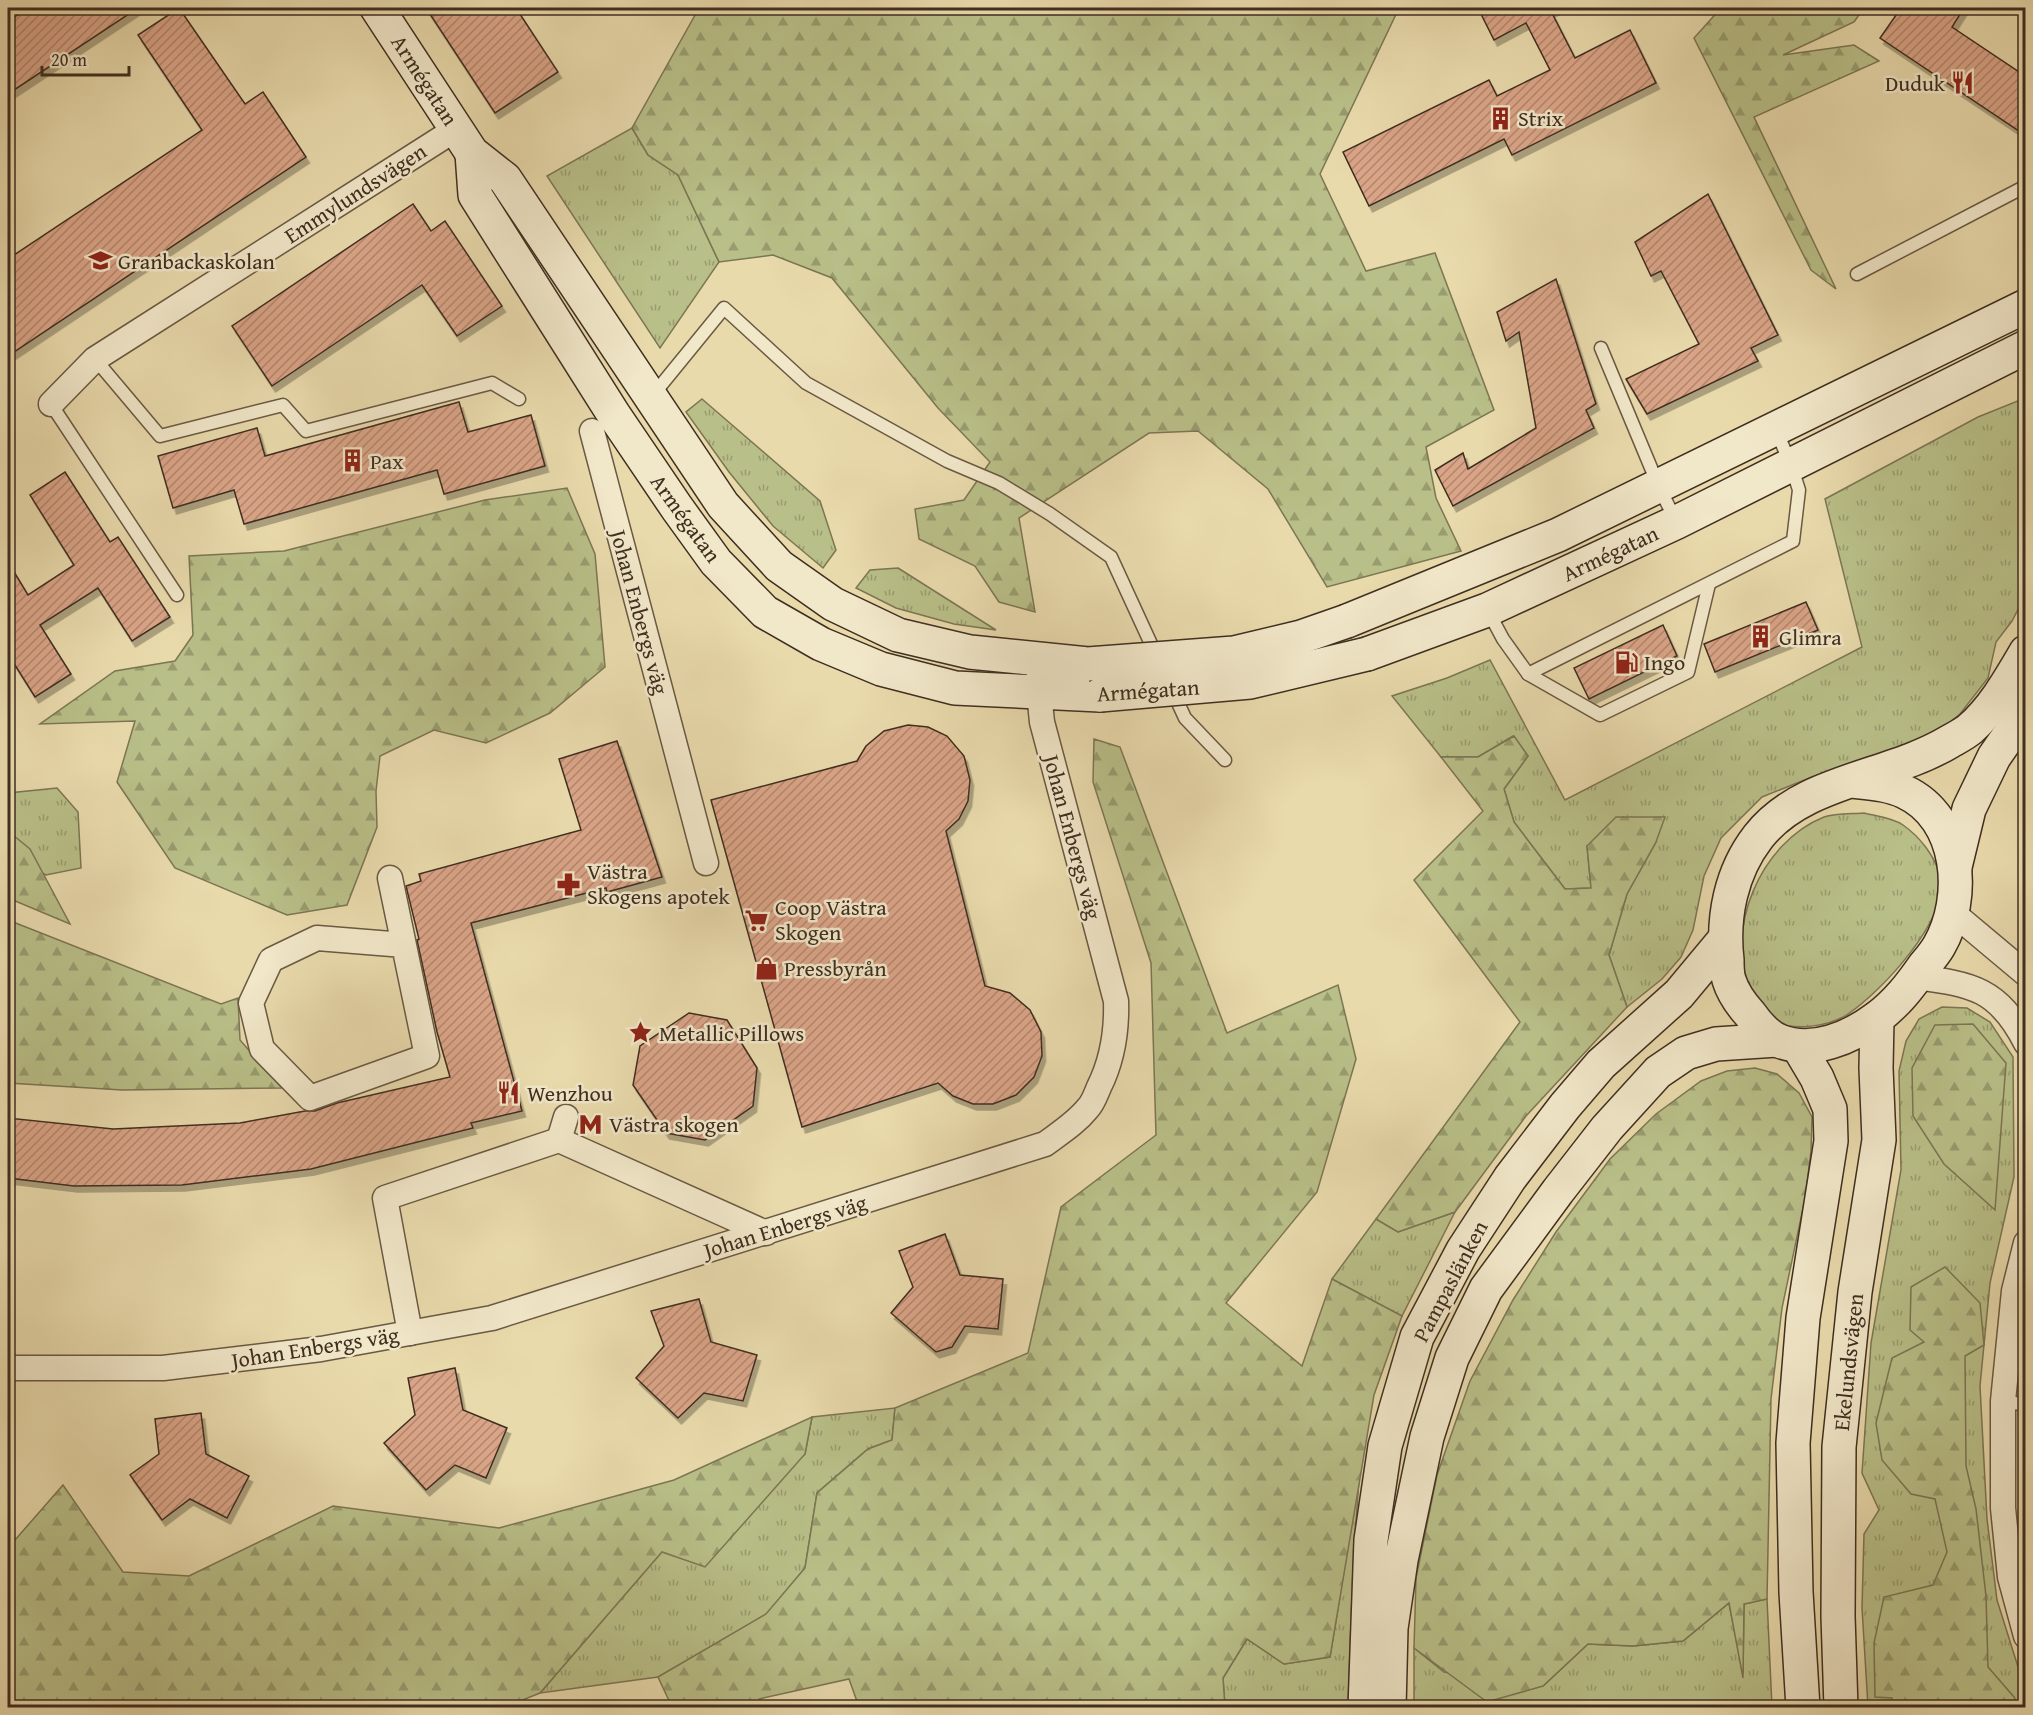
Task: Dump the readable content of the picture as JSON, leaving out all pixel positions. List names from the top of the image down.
{
  "streets": {
    "street": [
      "Armégatan",
      "Emmylundsvägen",
      "Johan Enbergs väg",
      "Pampaslänken",
      "Ekelundsvägen"
    ]
  },
  "crossings": [
    ["Armégatan", "Emmylundsvägen"],
    ["Armégatan", "Johan Enbergs väg"],
    ["Pampaslänken", "Ekelundsvägen"]
  ],
  "places": {
    "restaurant": ["Duduk", "Wenzhou"],
    "building": ["Strix", "Pax", "Glimra"],
    "school or university": ["Granbackaskolan"],
    "fuel station": ["Ingo"],
    "pharmacy": ["Västra Skogens apotek"],
    "supermarket": ["Coop Västra Skogen"],
    "shop": ["Pressbyrån"],
    "place": ["Metallic Pillows"],
    "metro station": ["Västra skogen"]
  },
  "scale_bar": "20 m"
}
